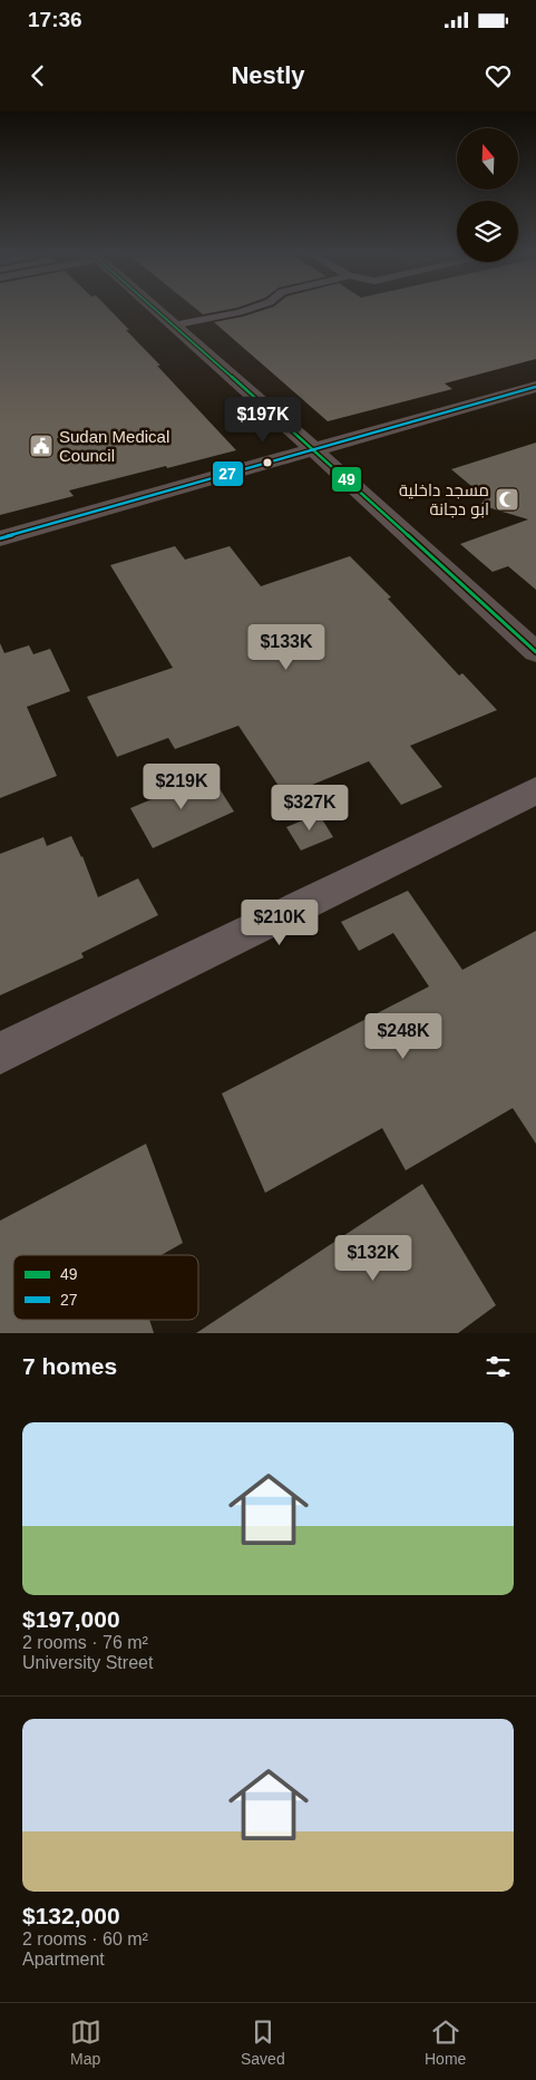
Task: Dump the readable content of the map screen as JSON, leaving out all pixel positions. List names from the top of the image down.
{
  "places": {
    "public building": ["Sudan Medical Council"],
    "mosque": ["مسجد داخلية ابو دجانة"]
  },
  "lines": ["transit line 49", "transit line 27"],
  "legend": ["49", "27"],
  "north": "top",
  "page": {
    "status": "17:36",
    "header": "Nestly",
    "price": [
      "$197K",
      "$133K",
      "$219K",
      "$327K",
      "$210K",
      "$248K",
      "$132K"
    ],
    "heading": "7 homes",
    "list": [
      {
        "name": "$197,000",
        "note": "2 rooms · 76 m² · University Street"
      },
      {
        "name": "$132,000",
        "note": "2 rooms · 60 m² · Apartment"
      }
    ],
    "tabs": ["Map", "Saved", "Home"]
  }
}
